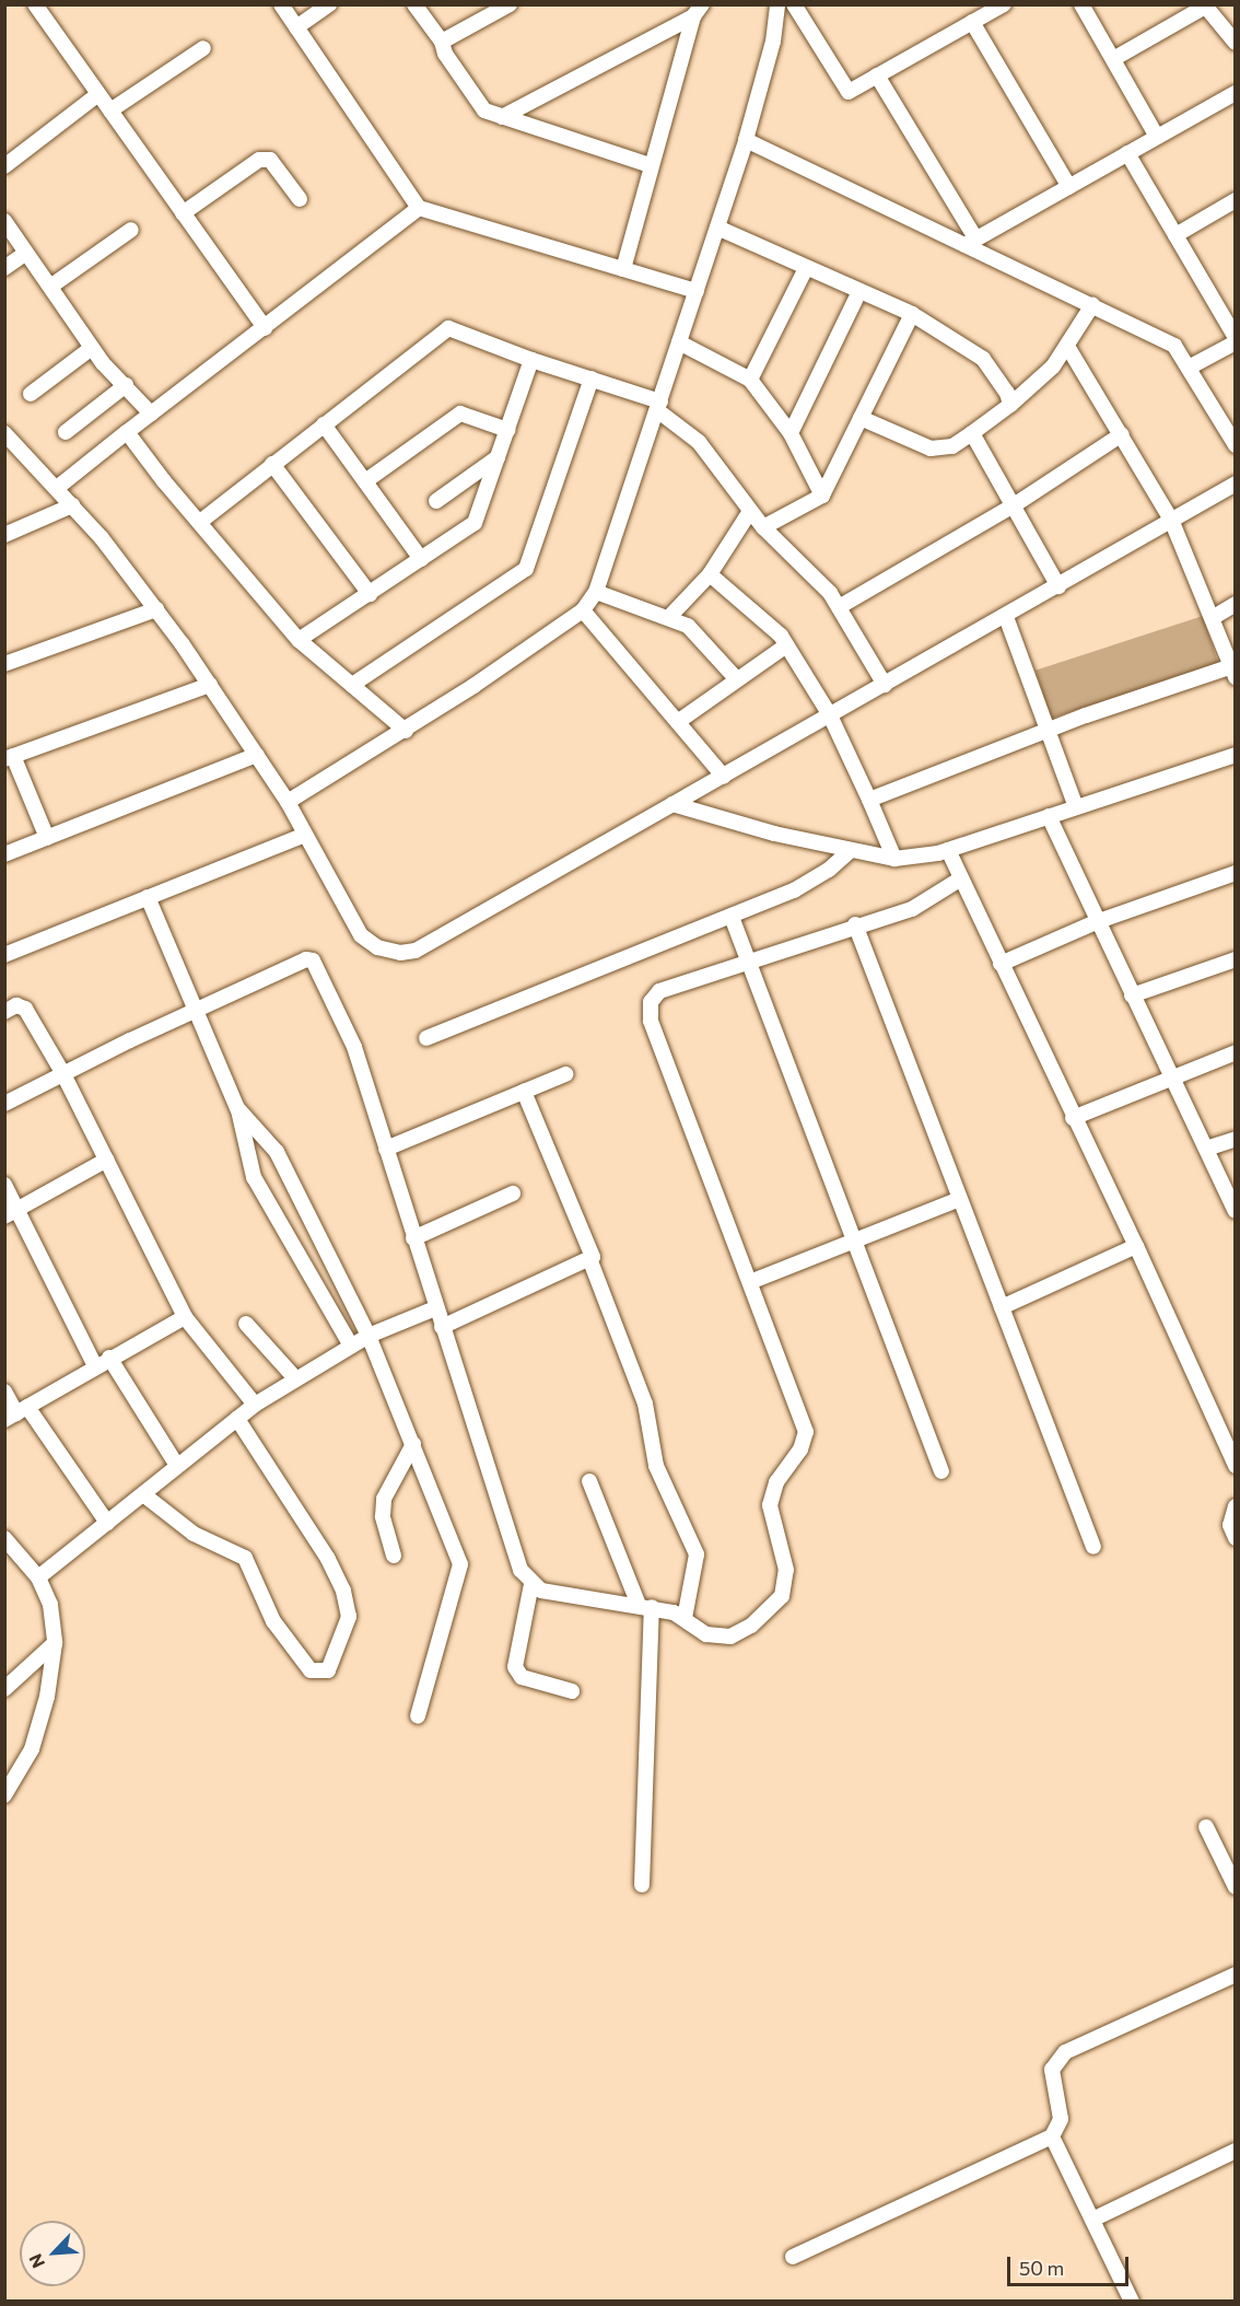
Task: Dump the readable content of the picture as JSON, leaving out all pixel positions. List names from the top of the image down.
{
  "scale_bar": "50 m",
  "north": "bottom left"
}
